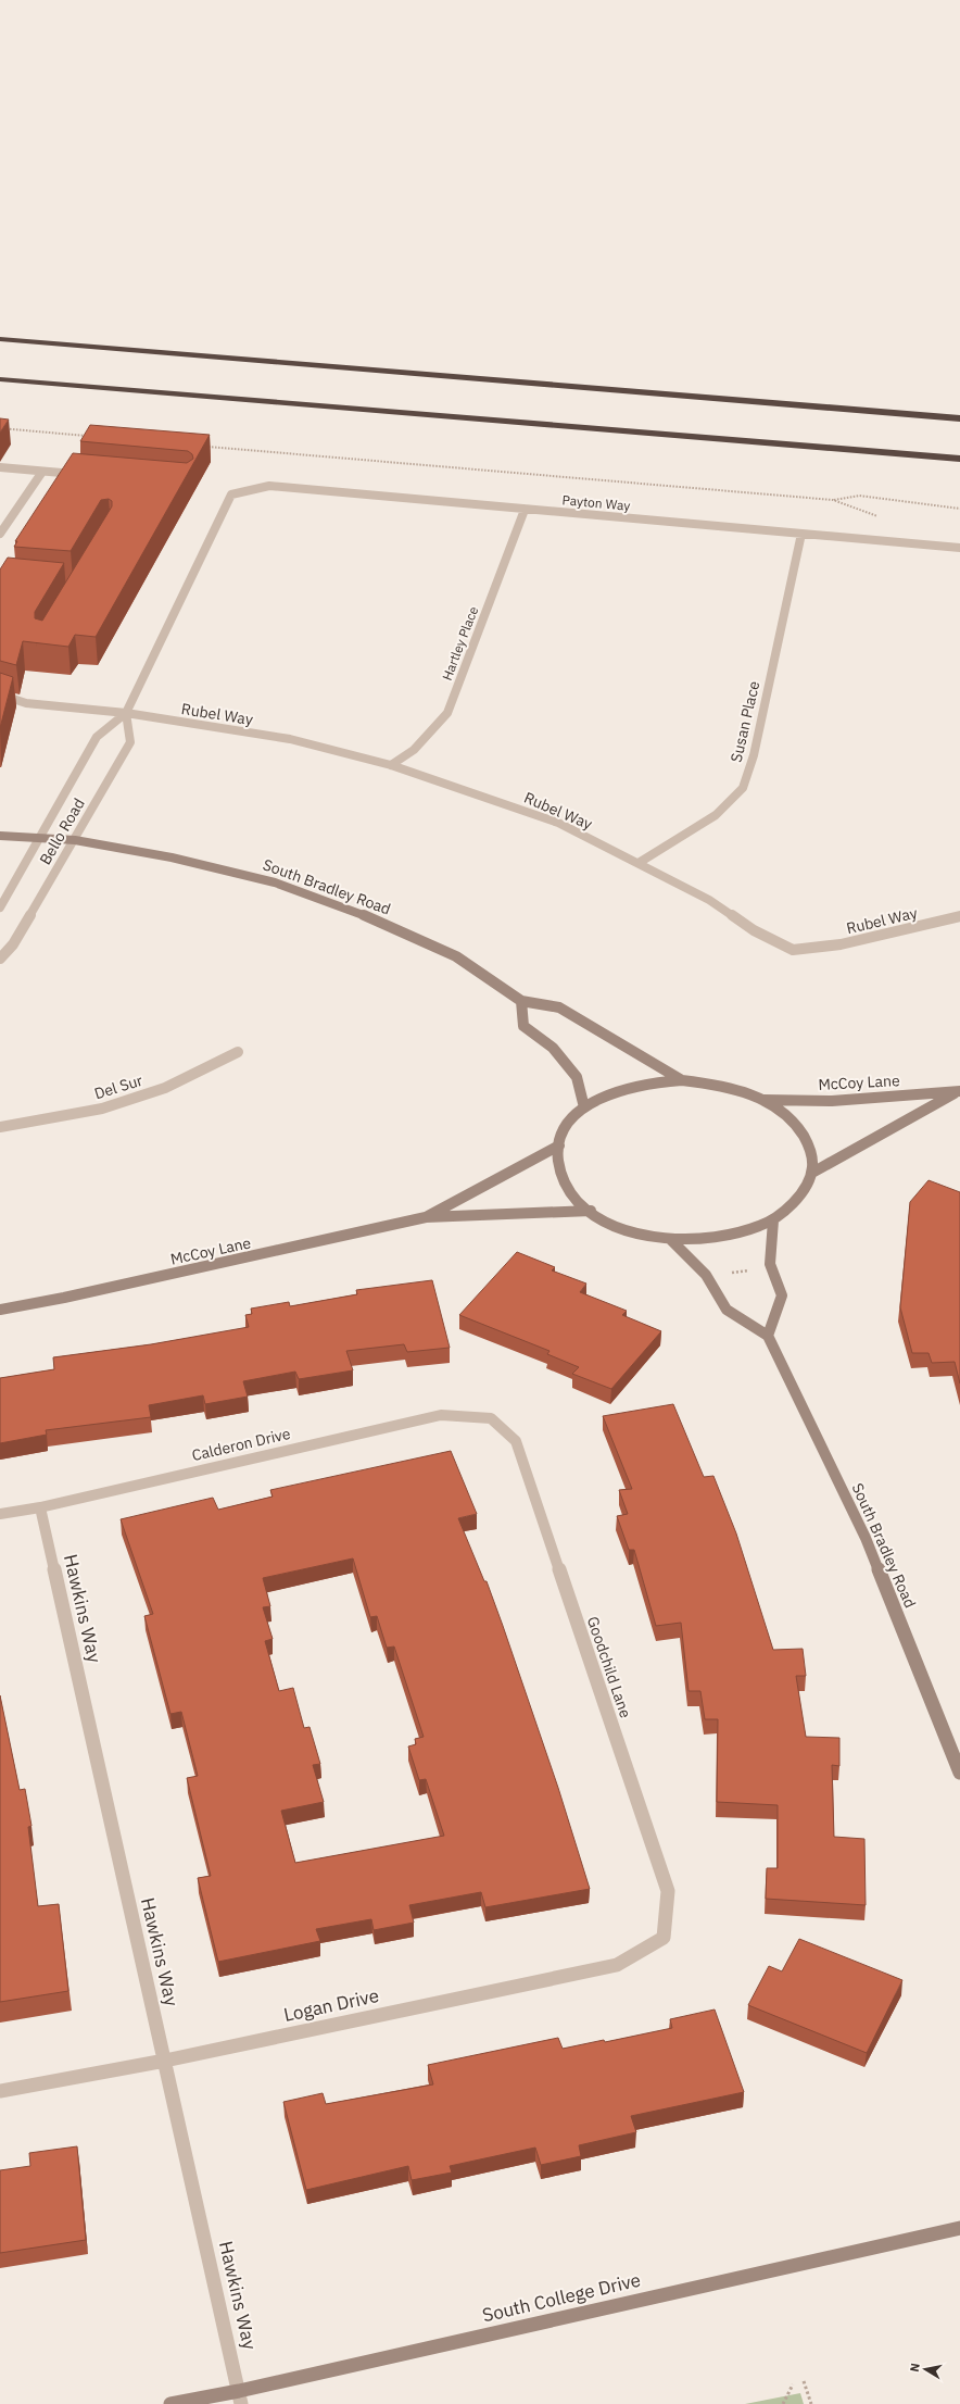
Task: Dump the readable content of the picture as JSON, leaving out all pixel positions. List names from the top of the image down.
{
  "streets": {
    "street": [
      "Payton Way",
      "Hartley Place",
      "Rubel Way",
      "Susan Place",
      "Bello Road",
      "South Bradley Road",
      "McCoy Lane",
      "Del Sur",
      "Calderon Drive",
      "Hawkins Way",
      "Goodchild Lane",
      "Logan Drive",
      "South College Drive"
    ]
  },
  "crossings": [
    ["Payton Way", "Hartley Place"],
    ["Payton Way", "Susan Place"],
    ["Payton Way", "Bello Road"],
    ["Hartley Place", "Rubel Way"],
    ["Rubel Way", "Susan Place"],
    ["Rubel Way", "Bello Road"],
    ["Bello Road", "South Bradley Road"],
    ["Calderon Drive", "Hawkins Way"],
    ["Calderon Drive", "Goodchild Lane"],
    ["Hawkins Way", "Logan Drive"],
    ["Hawkins Way", "South College Drive"],
    ["Goodchild Lane", "Logan Drive"]
  ],
  "north": "left"
}
